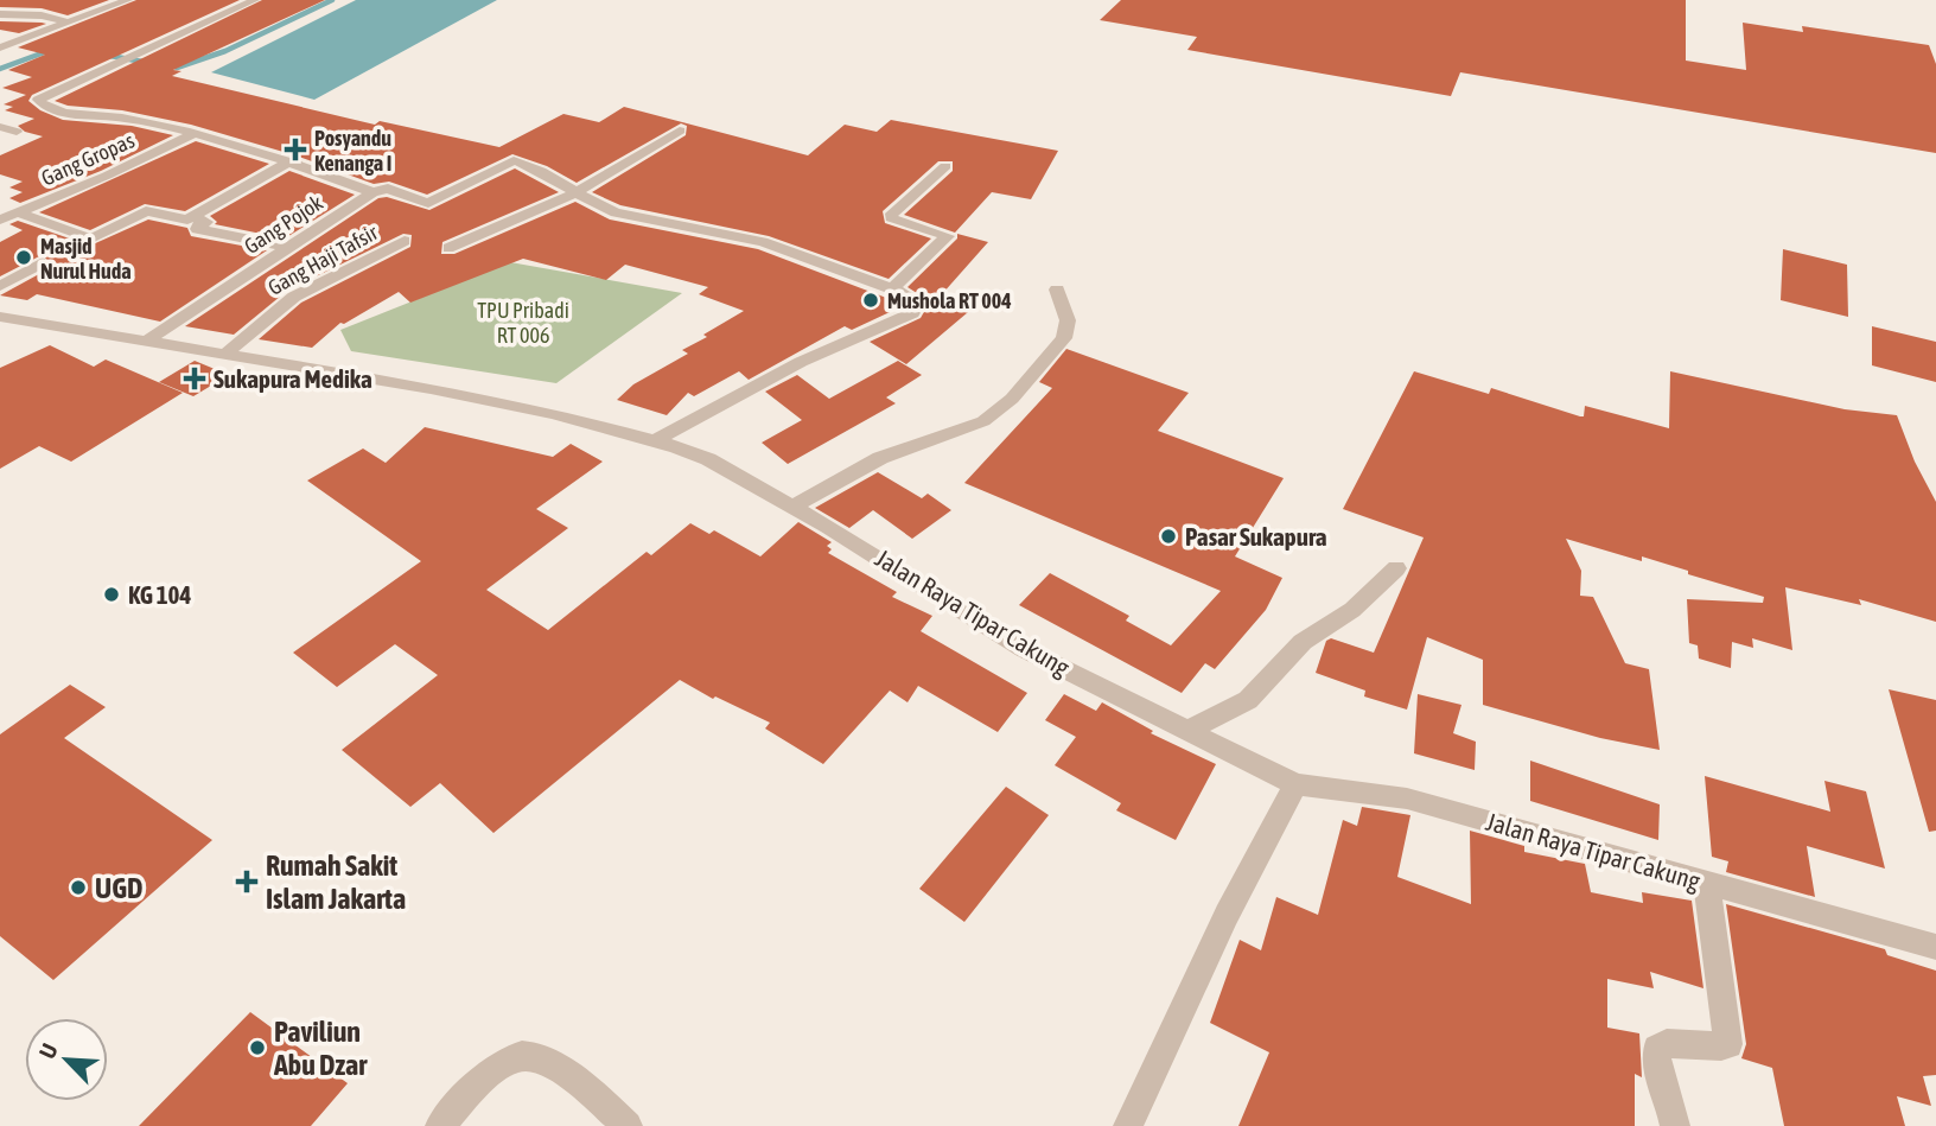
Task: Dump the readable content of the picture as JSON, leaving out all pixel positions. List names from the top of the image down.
{
  "streets": {
    "street": [
      "Gang Gropas",
      "Gang Pojok",
      "Gang Haji Tafsir",
      "Jalan Raya Tipar Cakung"
    ]
  },
  "crossings": [
    ["Gang Gropas", "Gang Pojok"],
    ["Gang Pojok", "Jalan Raya Tipar Cakung"],
    ["Gang Haji Tafsir", "Jalan Raya Tipar Cakung"]
  ],
  "parks": ["TPU Pribadi RT 006"],
  "places": {
    "health": ["Posyandu Kenanga I", "Sukapura Medika", "Rumah Sakit Islam Jakarta"],
    "other": [
      "Masjid Nurul Huda",
      "Mushola RT 004",
      "Pasar Sukapura",
      "KG 104",
      "UGD",
      "Paviliun Abu Dzar"
    ]
  },
  "north": "top left"
}
